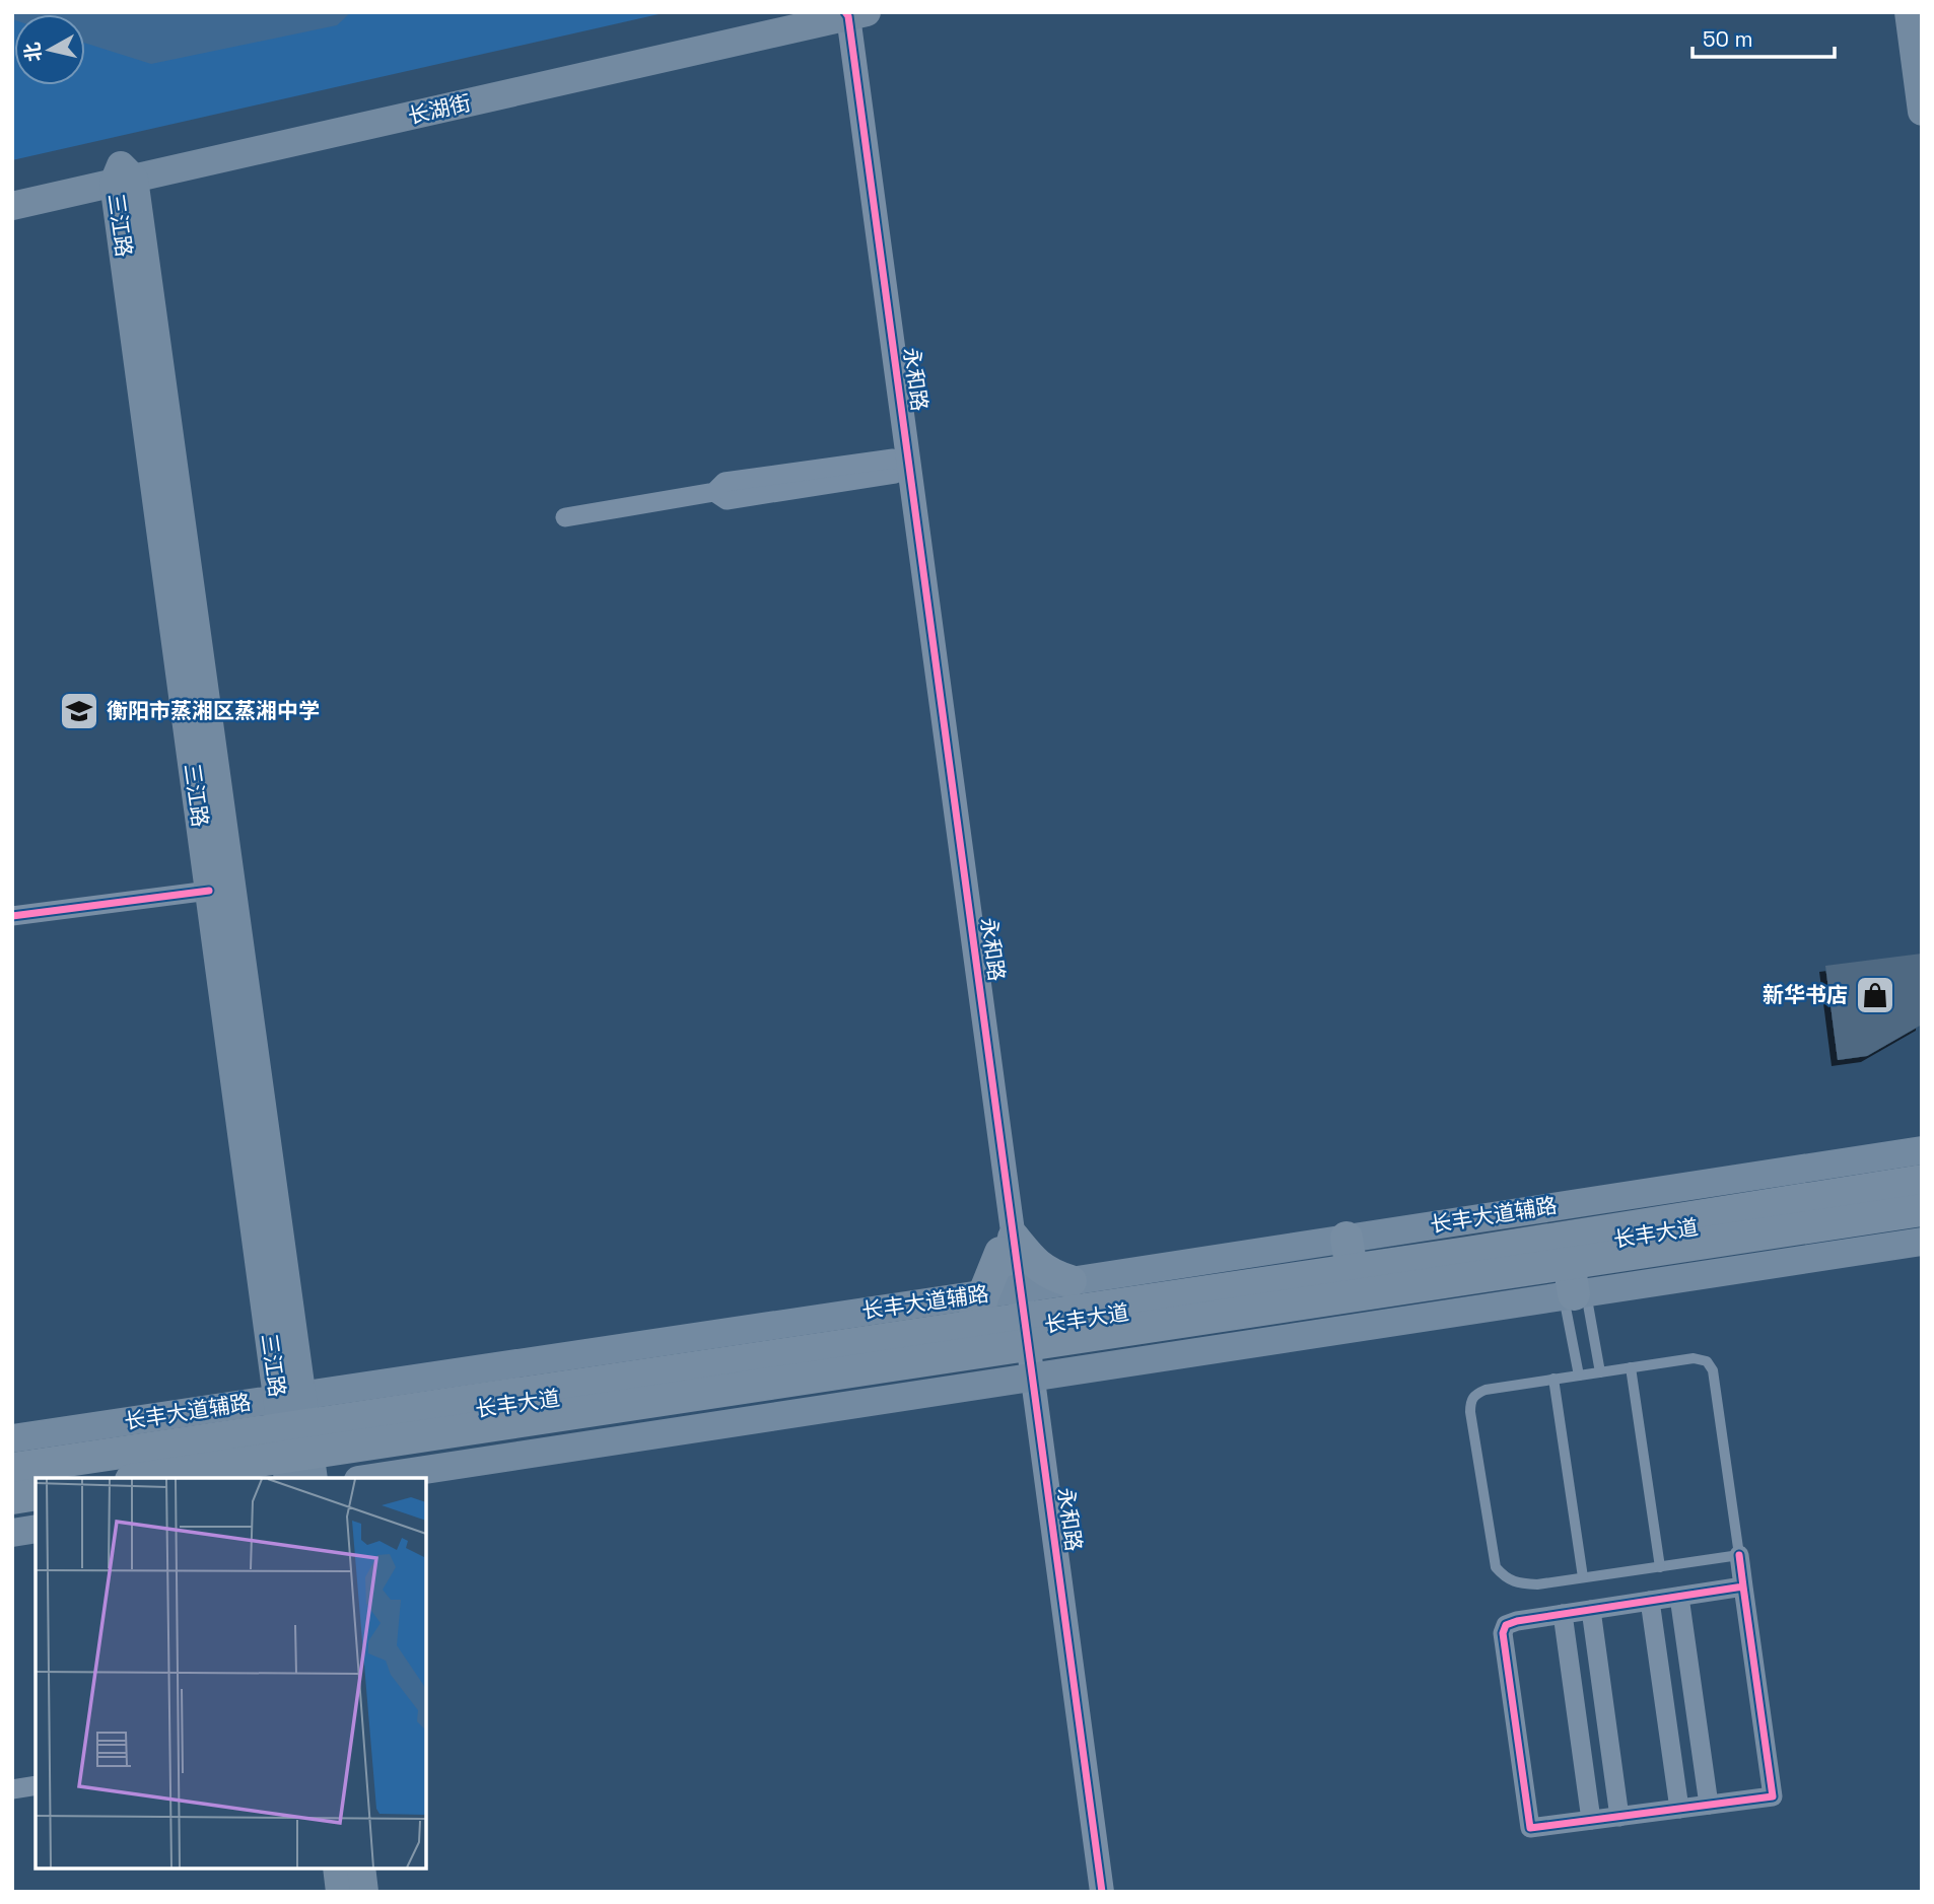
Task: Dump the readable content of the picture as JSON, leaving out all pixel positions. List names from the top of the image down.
{
  "streets": {
    "main road": [
      "长湖街",
      "三江路",
      "长丰大道辅路",
      "长丰大道"
    ],
    "street": ["永和路"]
  },
  "crossings": [
    ["长湖街", "三江路"],
    ["长湖街", "永和路"],
    ["三江路", "长丰大道辅路"],
    ["三江路", "长丰大道"],
    ["永和路", "长丰大道辅路"],
    ["永和路", "长丰大道"],
    ["长丰大道辅路", "长丰大道"]
  ],
  "places": {
    "school or university": ["衡阳市蒸湘区蒸湘中学"],
    "shop": ["新华书店"]
  },
  "scale_bar": "50 m",
  "north": "left"
}
